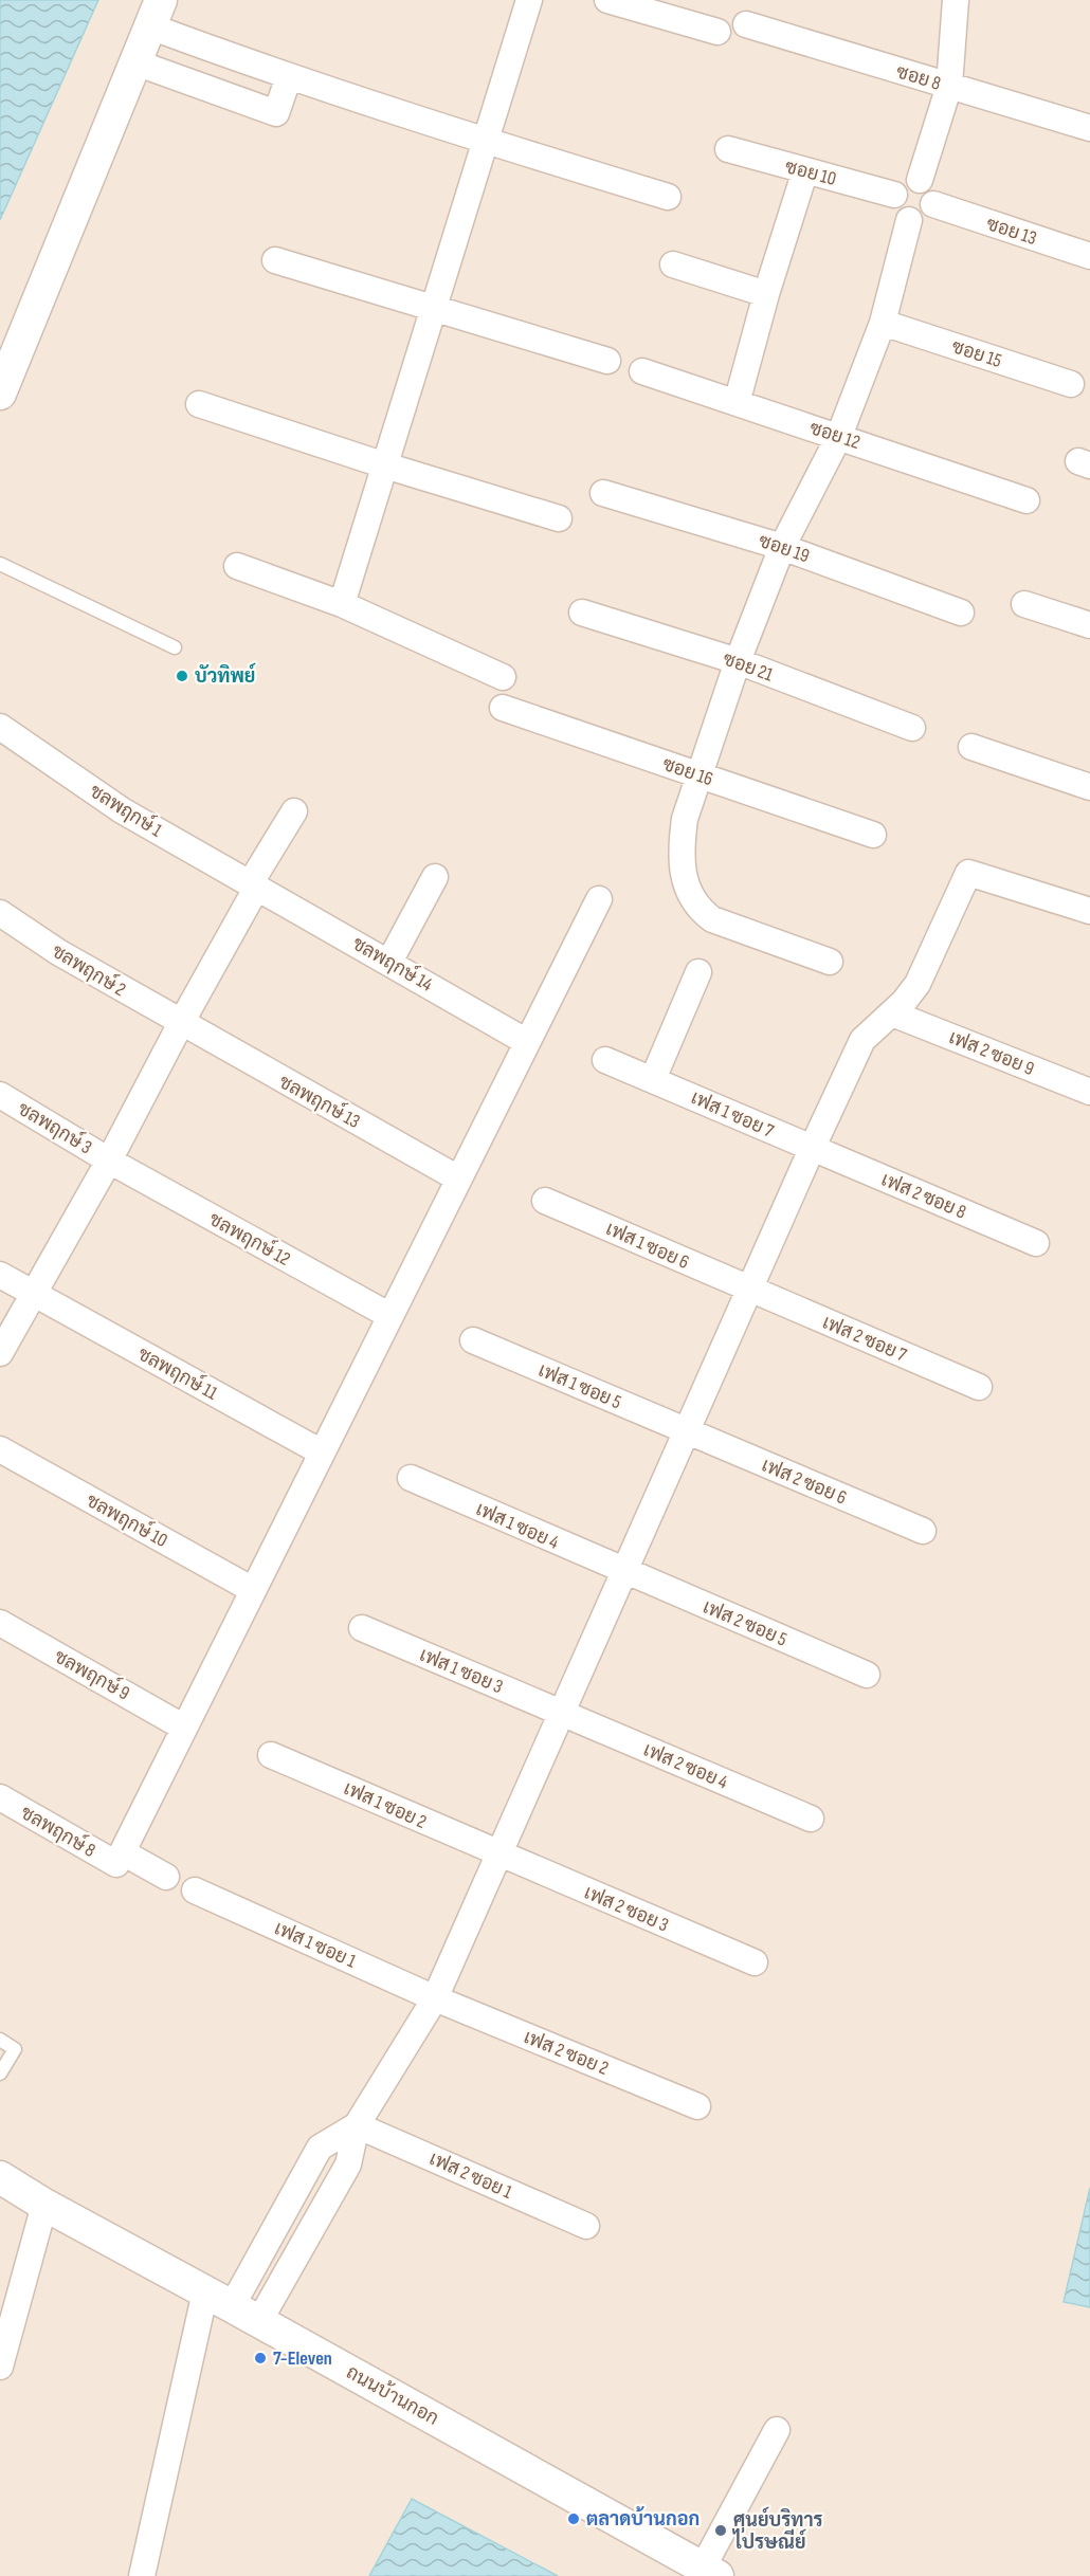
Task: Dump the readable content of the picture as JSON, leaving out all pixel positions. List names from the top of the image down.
{
  "streets": {
    "street": [
      "ซอย 8",
      "ซอย 10",
      "ซอย 13",
      "ซอย 15",
      "ซอย 12",
      "ซอย 19",
      "ซอย 21",
      "ซอย 16",
      "ชลพฤกษ์ 1",
      "ชลพฤกษ์ 14",
      "ชลพฤกษ์ 2",
      "เฟส 2 ซอย 9",
      "ชลพฤกษ์ 13",
      "เฟส 1 ซอย 7",
      "ชลพฤกษ์ 3",
      "เฟส 2 ซอย 8",
      "ชลพฤกษ์ 12",
      "เฟส 1 ซอย 6",
      "เฟส 2 ซอย 7",
      "ชลพฤกษ์ 11",
      "เฟส 1 ซอย 5",
      "เฟส 2 ซอย 6",
      "ชลพฤกษ์ 10",
      "เฟส 1 ซอย 4",
      "เฟส 2 ซอย 5",
      "เฟส 1 ซอย 3",
      "ชลพฤกษ์ 9",
      "เฟส 2 ซอย 4",
      "เฟส 1 ซอย 2",
      "ชลพฤกษ์ 8",
      "เฟส 2 ซอย 3",
      "เฟส 1 ซอย 1",
      "เฟส 2 ซอย 2",
      "เฟส 2 ซอย 1",
      "ถนนบ้านกอก"
    ]
  },
  "crossings": [
    ["ซอย 10", "ซอย 13"],
    ["ชลพฤกษ์ 1", "ชลพฤกษ์ 14"],
    ["ชลพฤกษ์ 2", "ชลพฤกษ์ 13"],
    ["เฟส 1 ซอย 7", "เฟส 2 ซอย 8"],
    ["ชลพฤกษ์ 3", "ชลพฤกษ์ 12"],
    ["เฟส 1 ซอย 6", "เฟส 2 ซอย 7"],
    ["เฟส 1 ซอย 5", "เฟส 2 ซอย 6"],
    ["เฟส 1 ซอย 4", "เฟส 2 ซอย 5"],
    ["เฟส 1 ซอย 3", "เฟส 2 ซอย 4"],
    ["เฟส 1 ซอย 2", "เฟส 2 ซอย 3"],
    ["เฟส 1 ซอย 1", "เฟส 2 ซอย 2"]
  ],
  "places": [
    "บัวทิพย์",
    "7-Eleven",
    "ตลาดบ้านกอก",
    "ศูนย์บริทาร ไปรษณีย์"
  ]
}
